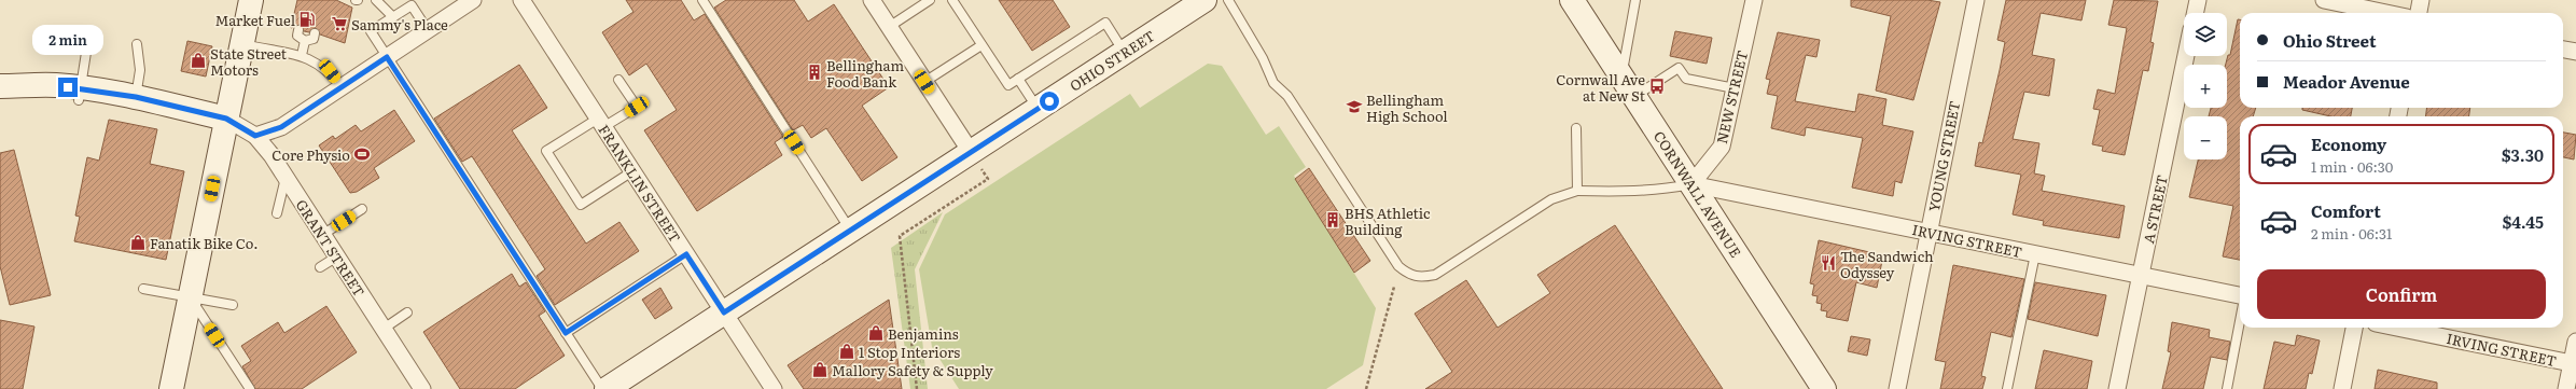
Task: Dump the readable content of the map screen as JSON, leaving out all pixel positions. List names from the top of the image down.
{
  "streets": {
    "street": [
      "OHIO STREET",
      "NEW STREET",
      "YOUNG STREET",
      "FRANKLIN STREET",
      "CORNWALL AVENUE",
      "A STREET",
      "IRVING STREET",
      "GRANT STREET"
    ]
  },
  "crossings": [
    ["OHIO STREET", "FRANKLIN STREET"],
    ["NEW STREET", "CORNWALL AVENUE"],
    ["NEW STREET", "IRVING STREET"],
    ["YOUNG STREET", "IRVING STREET"],
    ["CORNWALL AVENUE", "IRVING STREET"],
    ["A STREET", "IRVING STREET"]
  ],
  "places": {
    "fuel station": ["Market Fuel"],
    "supermarket": ["Sammy's Place"],
    "shop": [
      "State Street Motors",
      "Fanatik Bike Co.",
      "Benjamins",
      "1 Stop Interiors",
      "Mallory Safety & Supply"
    ],
    "building": ["Bellingham Food Bank", "BHS Athletic Building"],
    "bus stop": ["Cornwall Ave at New St"],
    "school or university": ["Bellingham High School"],
    "sports": ["Core Physio"],
    "restaurant": ["The Sandwich Odyssey"]
  },
  "page": {
    "map_buttons": ["+", "−"],
    "banner": ["Ohio Street", "Meador Avenue"],
    "bubble": "2 min",
    "list": [
      {
        "name": "Economy",
        "note": "1 min · 06:30",
        "value": "$3.30"
      },
      {
        "name": "Comfort",
        "note": "2 min · 06:31",
        "value": "$4.45"
      }
    ],
    "buttons": "Confirm"
  }
}
